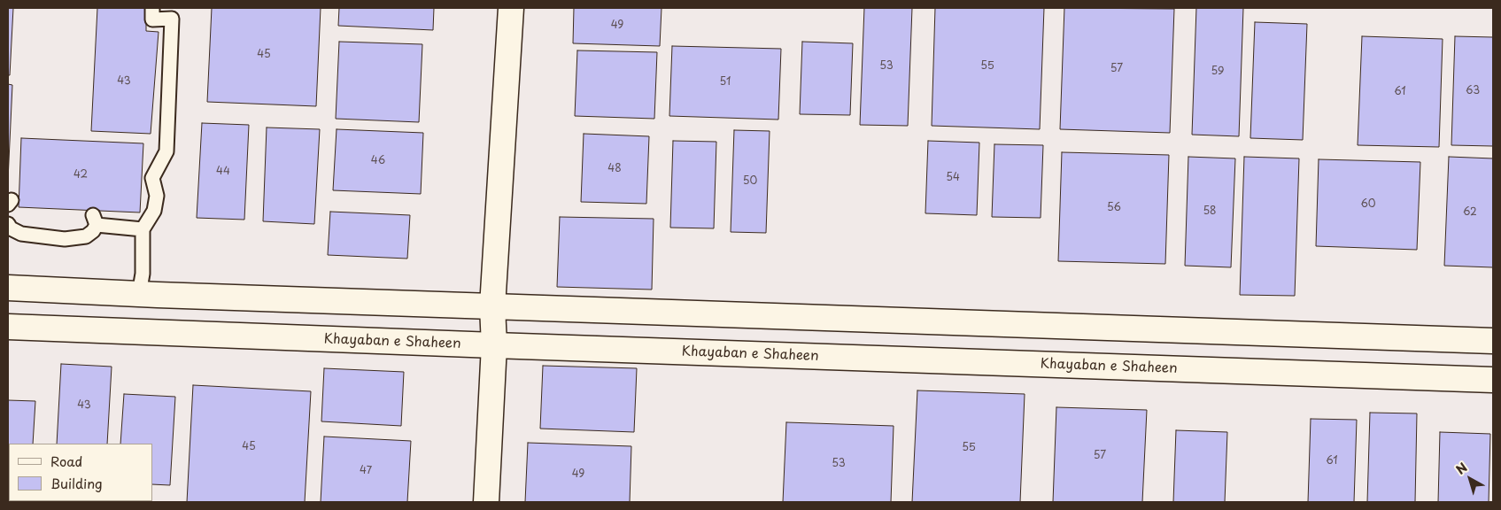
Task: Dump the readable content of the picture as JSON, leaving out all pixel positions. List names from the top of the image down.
{
  "streets": {
    "main road": ["Khayaban e Shaheen"]
  },
  "house_numbers": [
    "49",
    "45",
    "53",
    "55",
    "57",
    "59",
    "43",
    "51",
    "63",
    "61",
    "46",
    "48",
    "44",
    "42",
    "54",
    "50",
    "60",
    "56",
    "58",
    "62",
    "43",
    "45",
    "55",
    "57",
    "61",
    "53",
    "47",
    "49"
  ],
  "legend": ["Road", "Building"],
  "north": "top left"
}
